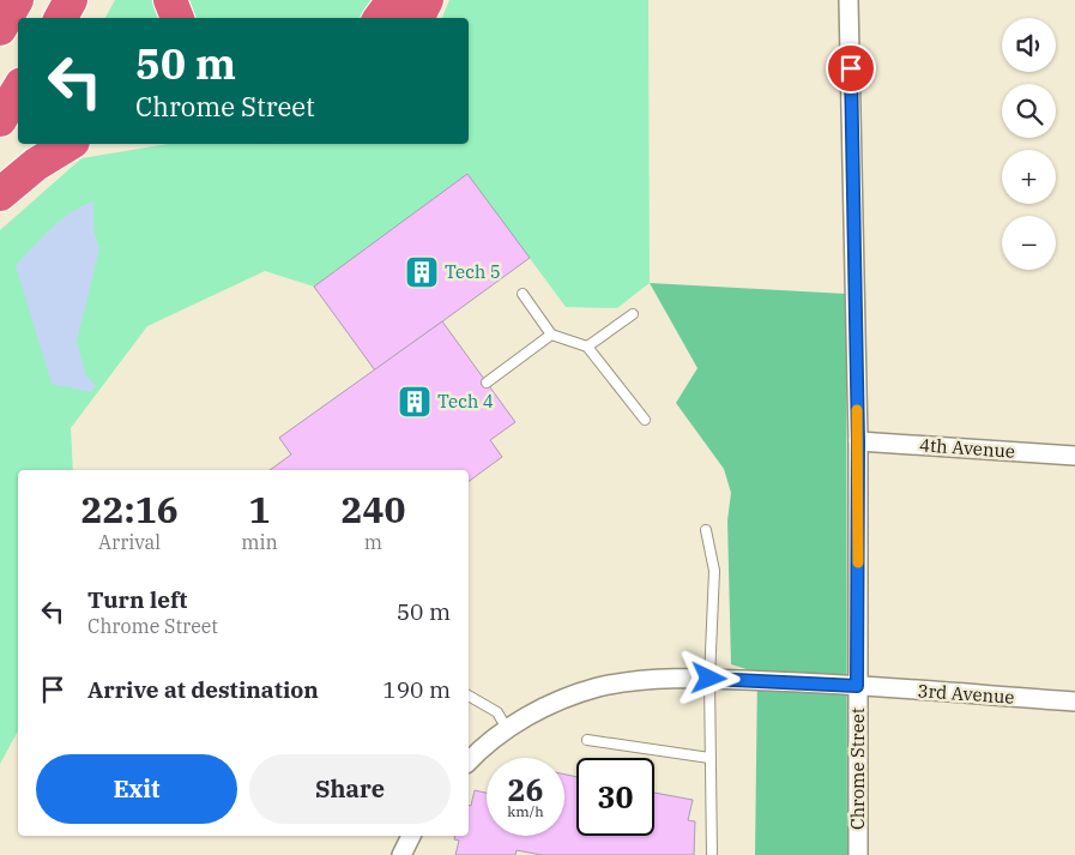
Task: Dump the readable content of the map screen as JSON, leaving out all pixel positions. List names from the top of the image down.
{
  "streets": {
    "street": ["4th Avenue", "3rd Avenue", "Chrome Street"]
  },
  "crossings": [
    ["4th Avenue", "Chrome Street"],
    ["3rd Avenue", "Chrome Street"]
  ],
  "places": {
    "building": ["Tech 5", "Tech 4"]
  },
  "page": {
    "map_buttons": ["+", "−"],
    "turn": ["50 m", "Chrome Street"],
    "eta": [
      "22:16",
      "Arrival",
      "1",
      "min",
      "240",
      "m"
    ],
    "list": [
      {
        "name": "Turn left",
        "note": "Chrome Street",
        "value": "50 m"
      },
      {
        "name": "Arrive at destination",
        "value": "190 m"
      }
    ],
    "buttons": ["Exit", "Share"],
    "speed": "26 km/h",
    "limit": "30"
  }
}
